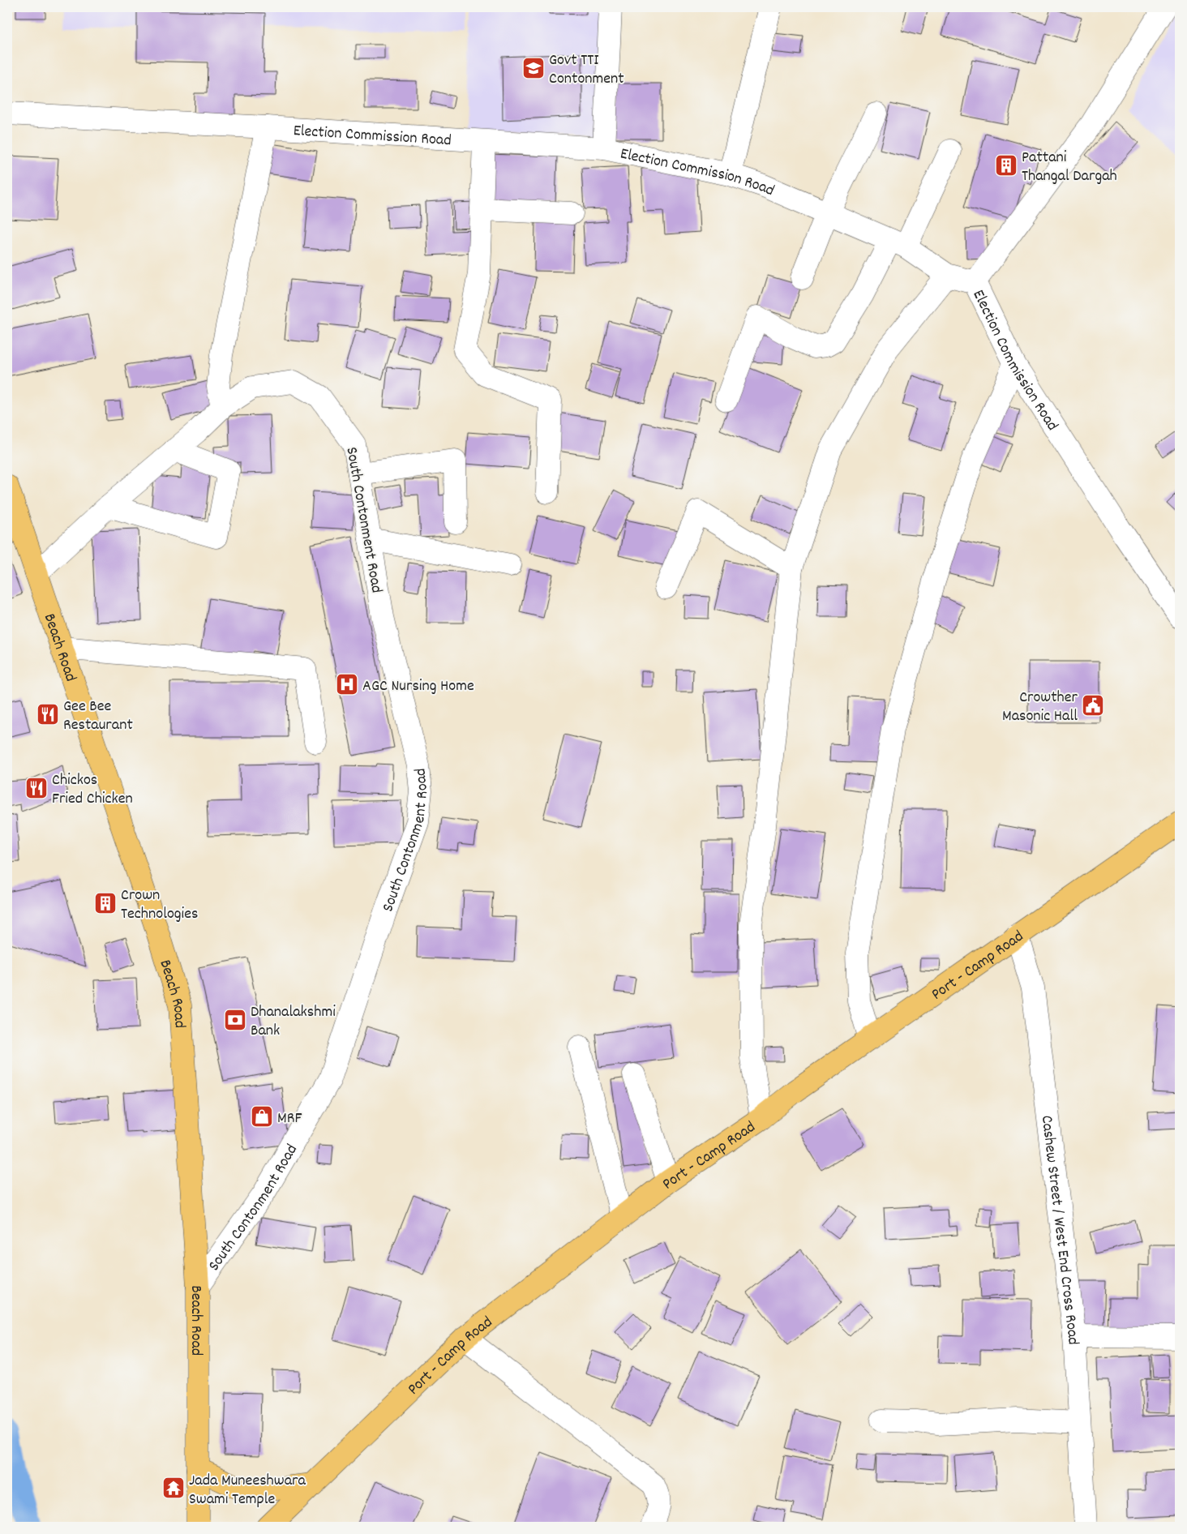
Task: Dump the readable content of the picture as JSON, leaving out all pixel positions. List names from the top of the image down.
{
  "streets": {
    "main road": ["Beach Road", "Port - Camp Road"],
    "street": ["Election Commission Road", "South Contonment Road", "Cashew Street / West End Cross Road"]
  },
  "crossings": [
    ["South Contonment Road", "Beach Road"],
    ["Port - Camp Road", "Cashew Street / West End Cross Road"]
  ],
  "places": {
    "school or university": ["Govt TTI Contonment"],
    "building": ["Pattani Thangal Dargah", "Crown Technologies"],
    "hospital": ["AGC Nursing Home"],
    "public building": ["Crowther Masonic Hall"],
    "restaurant": ["Gee Bee Restaurant", "Chickos Fried Chicken"],
    "bank": ["Dhanalakshmi Bank"],
    "shop": ["MRF"],
    "temple": ["Jada Muneeshwara Swami Temple"]
  }
}
